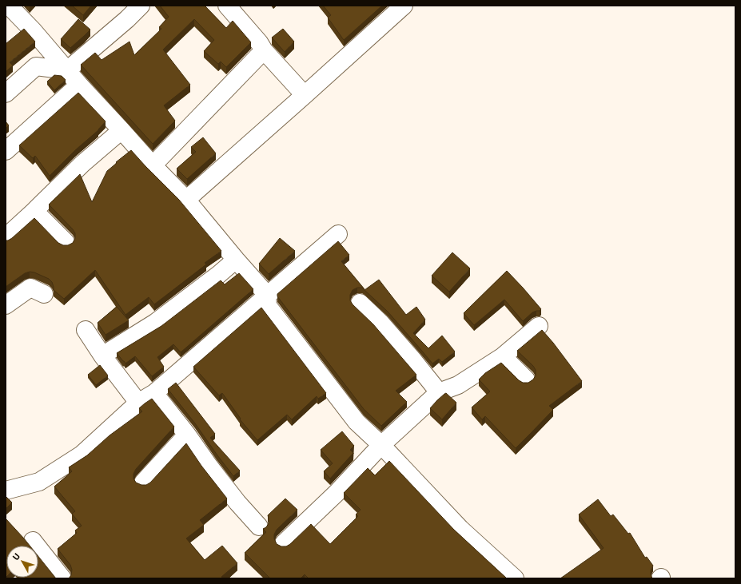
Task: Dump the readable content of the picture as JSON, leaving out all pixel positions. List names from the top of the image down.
{
  "north": "top left"
}
